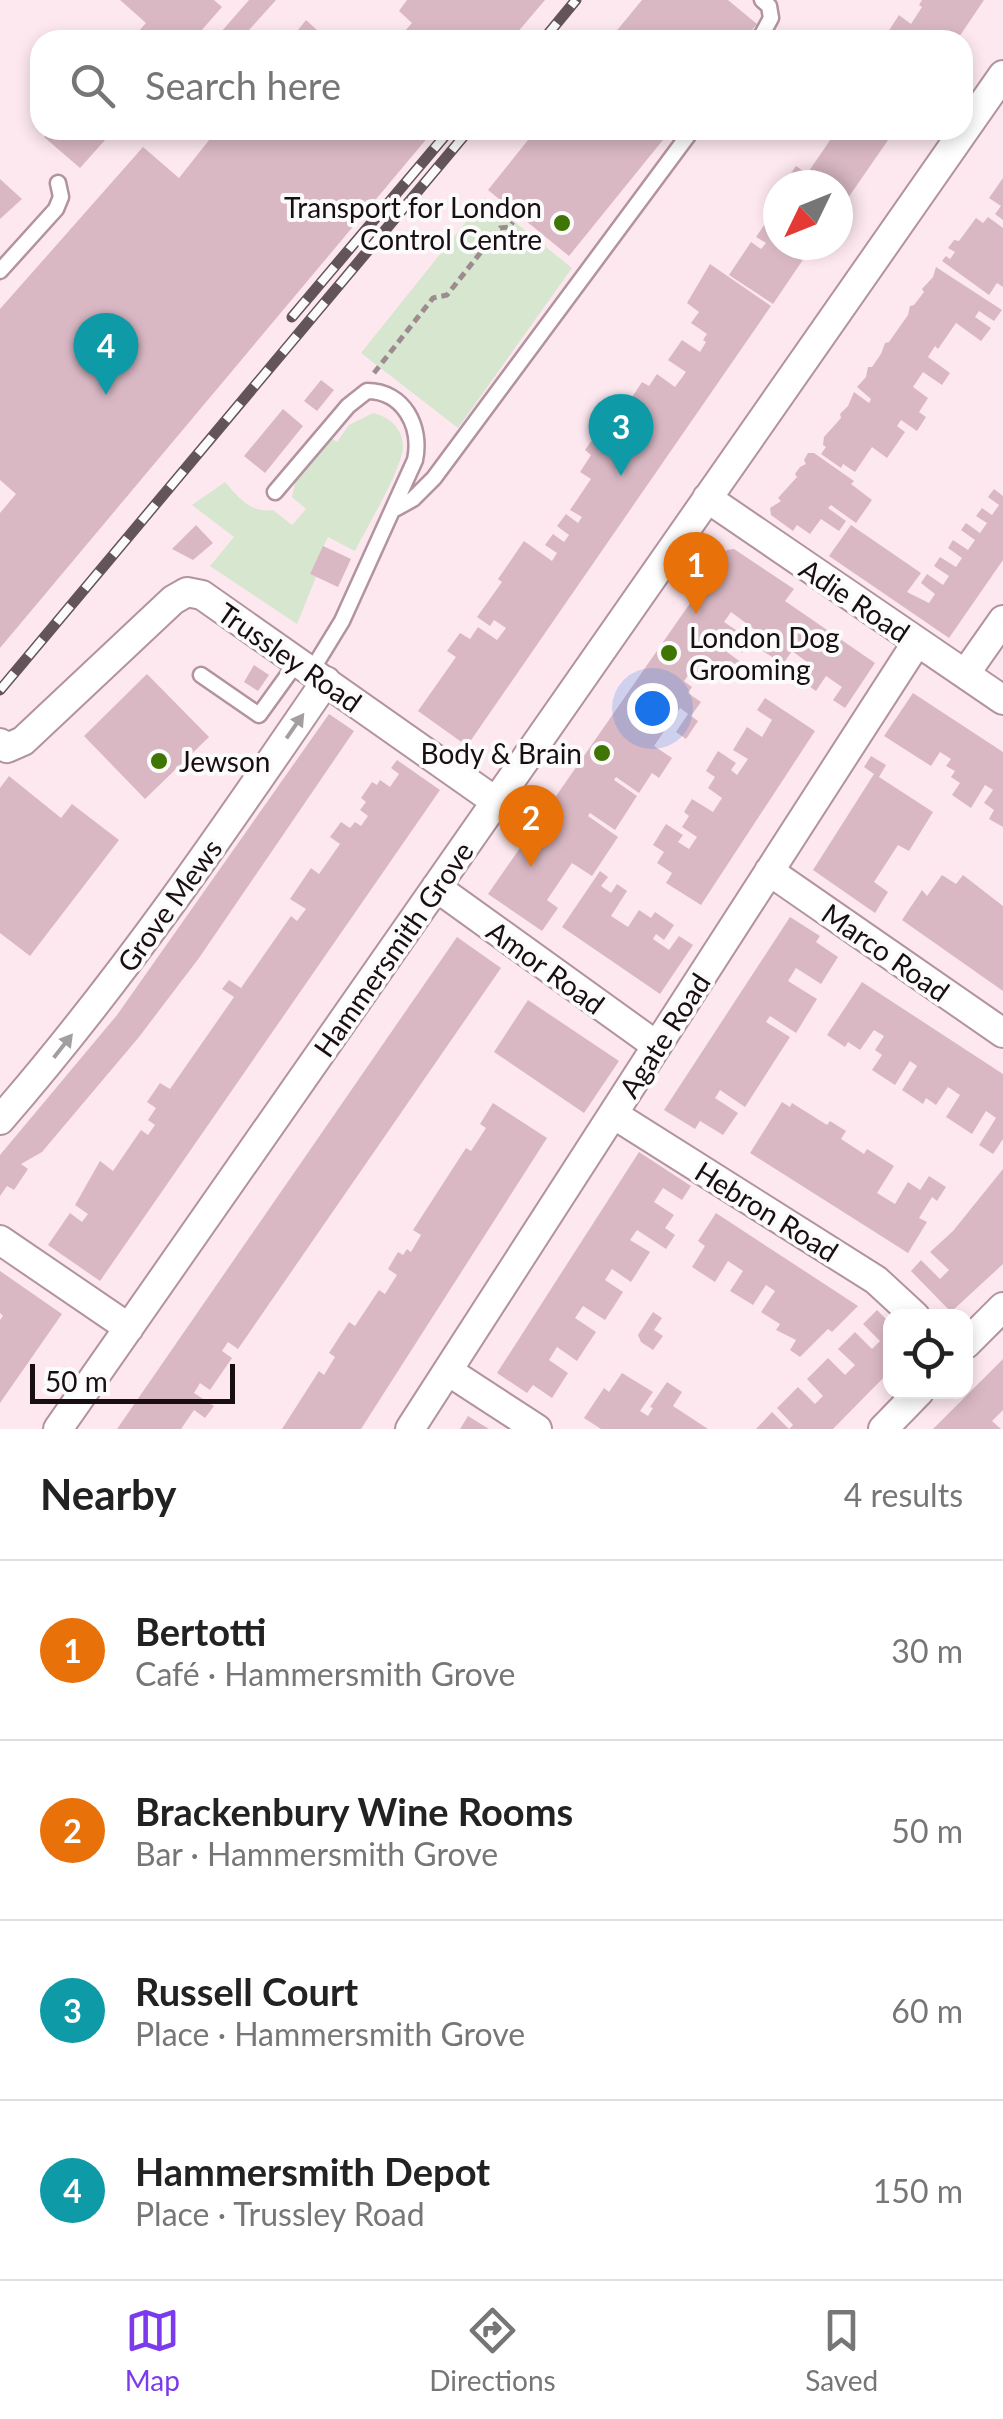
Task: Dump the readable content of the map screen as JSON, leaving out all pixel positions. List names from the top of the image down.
{
  "streets": {
    "street": [
      "Adie Road",
      "Trussley Road",
      "Grove Mews",
      "Hammersmith Grove",
      "Marco Road",
      "Amor Road",
      "Agate Road",
      "Hebron Road"
    ]
  },
  "crossings": [
    ["Adie Road", "Hammersmith Grove"],
    ["Adie Road", "Agate Road"],
    ["Trussley Road", "Grove Mews"],
    ["Trussley Road", "Hammersmith Grove"],
    ["Hammersmith Grove", "Amor Road"],
    ["Marco Road", "Agate Road"],
    ["Amor Road", "Agate Road"],
    ["Agate Road", "Hebron Road"]
  ],
  "one_way": ["Grove Mews"],
  "places": [
    "Transport for London Control Centre",
    "London Dog Grooming",
    "Body & Brain",
    "Jewson"
  ],
  "scale_bar": "50 m",
  "north": "bottom left",
  "page": {
    "search": "Search here",
    "pins": [
      "4",
      "3",
      "1",
      "2"
    ],
    "scale": "50 m",
    "heading": ["Nearby", "4 results"],
    "list": [
      {
        "mark": "1",
        "name": "Bertotti",
        "note": "Café · Hammersmith Grove",
        "value": "30 m"
      },
      {
        "mark": "2",
        "name": "Brackenbury Wine Rooms",
        "note": "Bar · Hammersmith Grove",
        "value": "50 m"
      },
      {
        "mark": "3",
        "name": "Russell Court",
        "note": "Place · Hammersmith Grove",
        "value": "60 m"
      },
      {
        "mark": "4",
        "name": "Hammersmith Depot",
        "note": "Place · Trussley Road",
        "value": "150 m"
      }
    ],
    "nav": ["Map", "Directions", "Saved"]
  }
}
